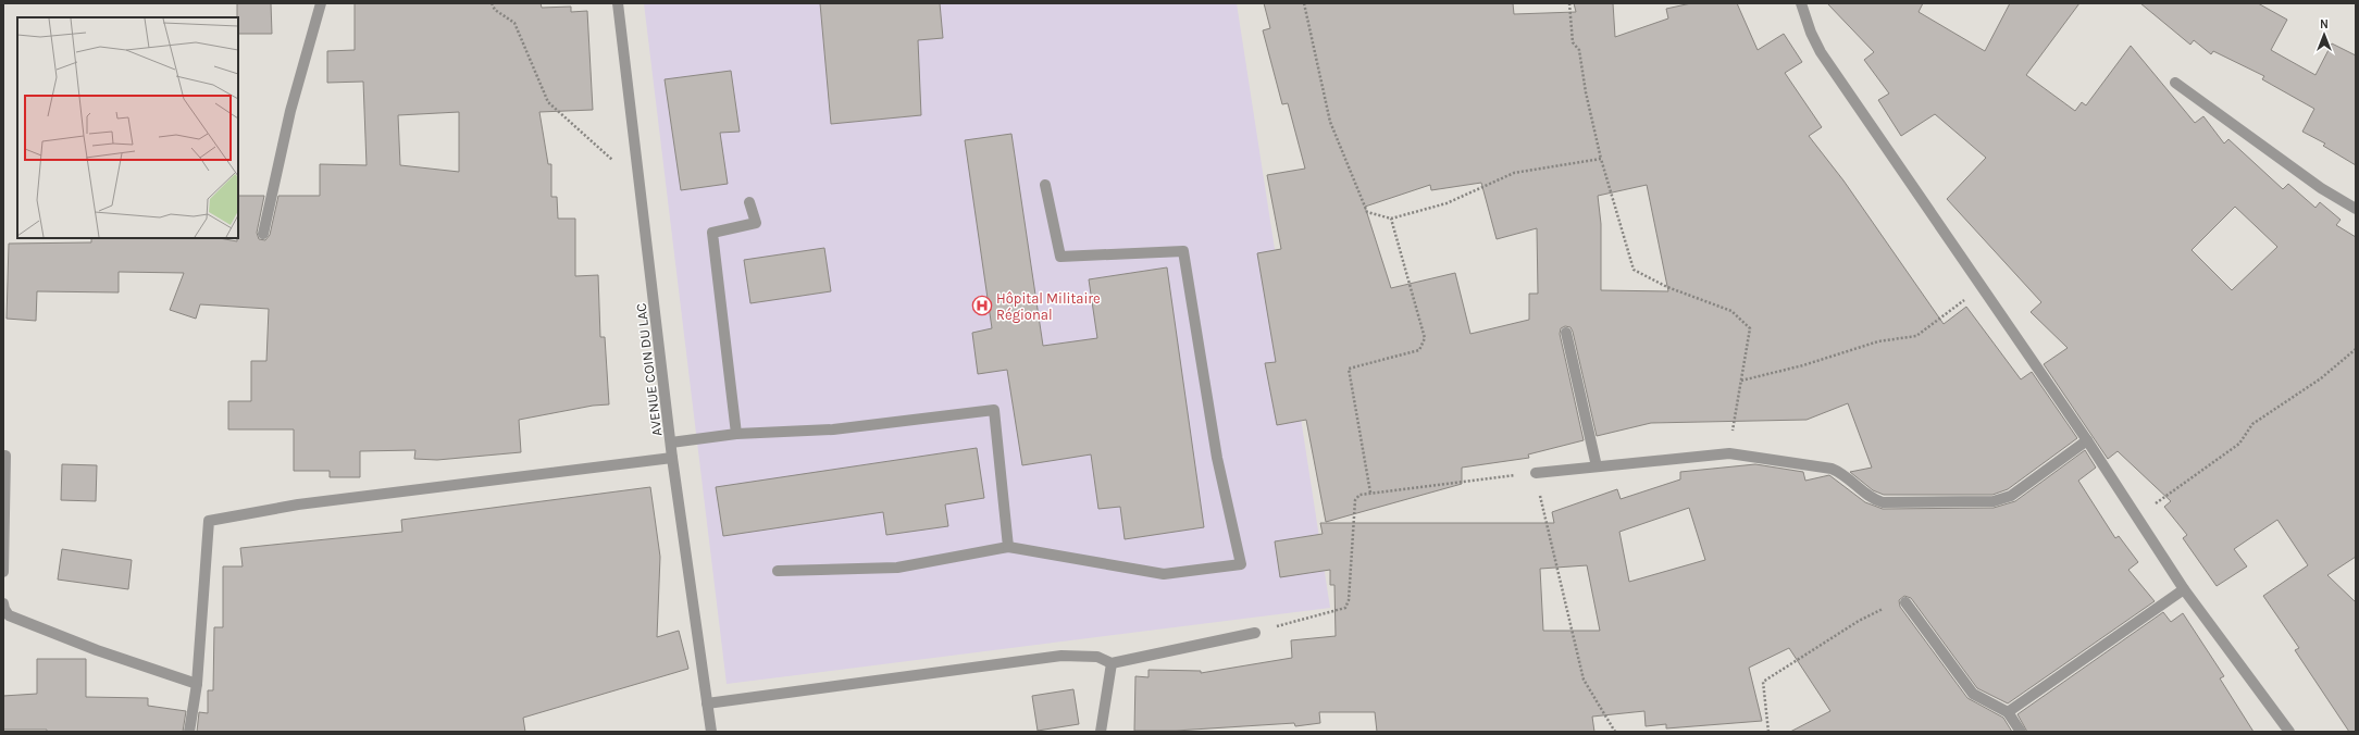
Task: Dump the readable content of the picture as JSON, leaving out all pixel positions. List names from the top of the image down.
{
  "streets": {
    "street": ["AVENUE COIN DU LAC"]
  },
  "places": {
    "hospital": ["Hôpital Militaire Régional"]
  },
  "north": "top"
}
